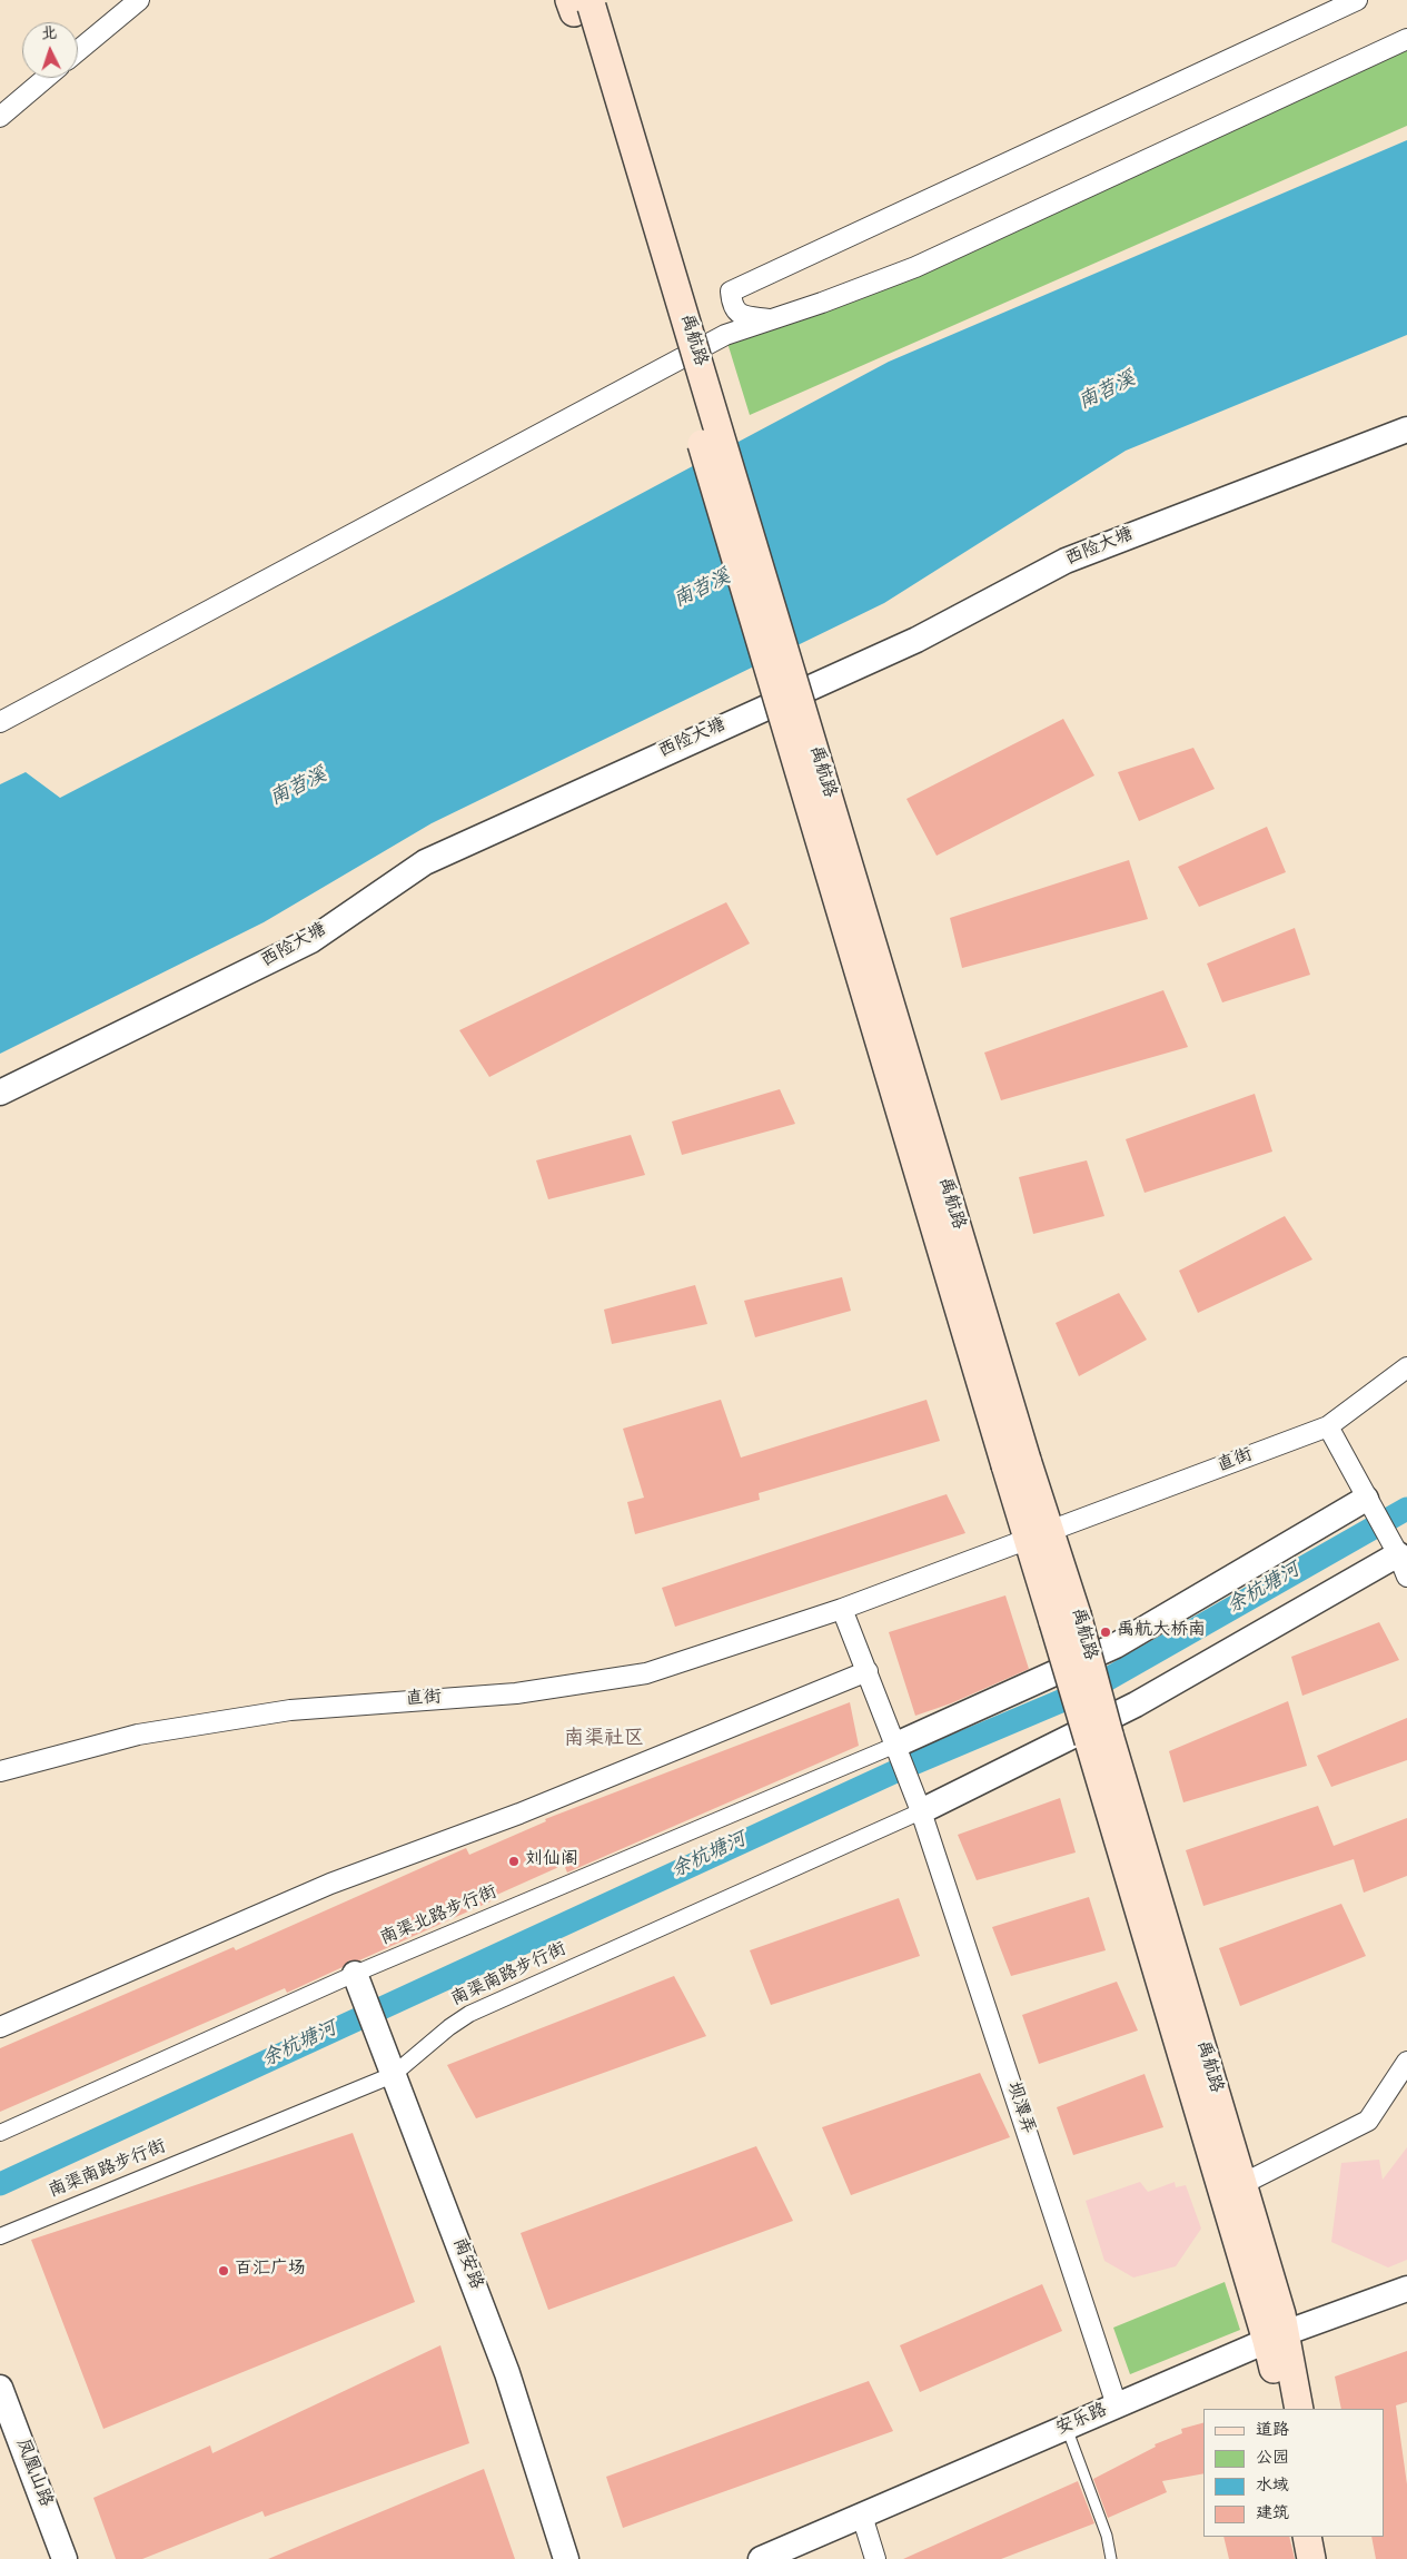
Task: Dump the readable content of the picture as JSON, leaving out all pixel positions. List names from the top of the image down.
{
  "streets": {
    "main road": ["禹航路"],
    "street": [
      "西险大塘",
      "直街",
      "南渠北路步行街",
      "南渠南路步行街",
      "坝潭弄",
      "南安路",
      "安乐路",
      "凤凰山路"
    ]
  },
  "crossings": [
    ["禹航路", "直街"],
    ["禹航路", "安乐路"],
    ["直街", "坝潭弄"],
    ["南渠北路步行街", "坝潭弄"],
    ["南渠北路步行街", "南安路"],
    ["南渠南路步行街", "坝潭弄"],
    ["南渠南路步行街", "南安路"],
    ["坝潭弄", "安乐路"]
  ],
  "districts": ["南渠社区"],
  "water": ["南苕溪", "余杭塘河"],
  "places": ["禹航大桥南", "刘仙阁", "百汇广场"],
  "legend": [
    "道路",
    "公园",
    "水域",
    "建筑"
  ],
  "north": "top"
}
